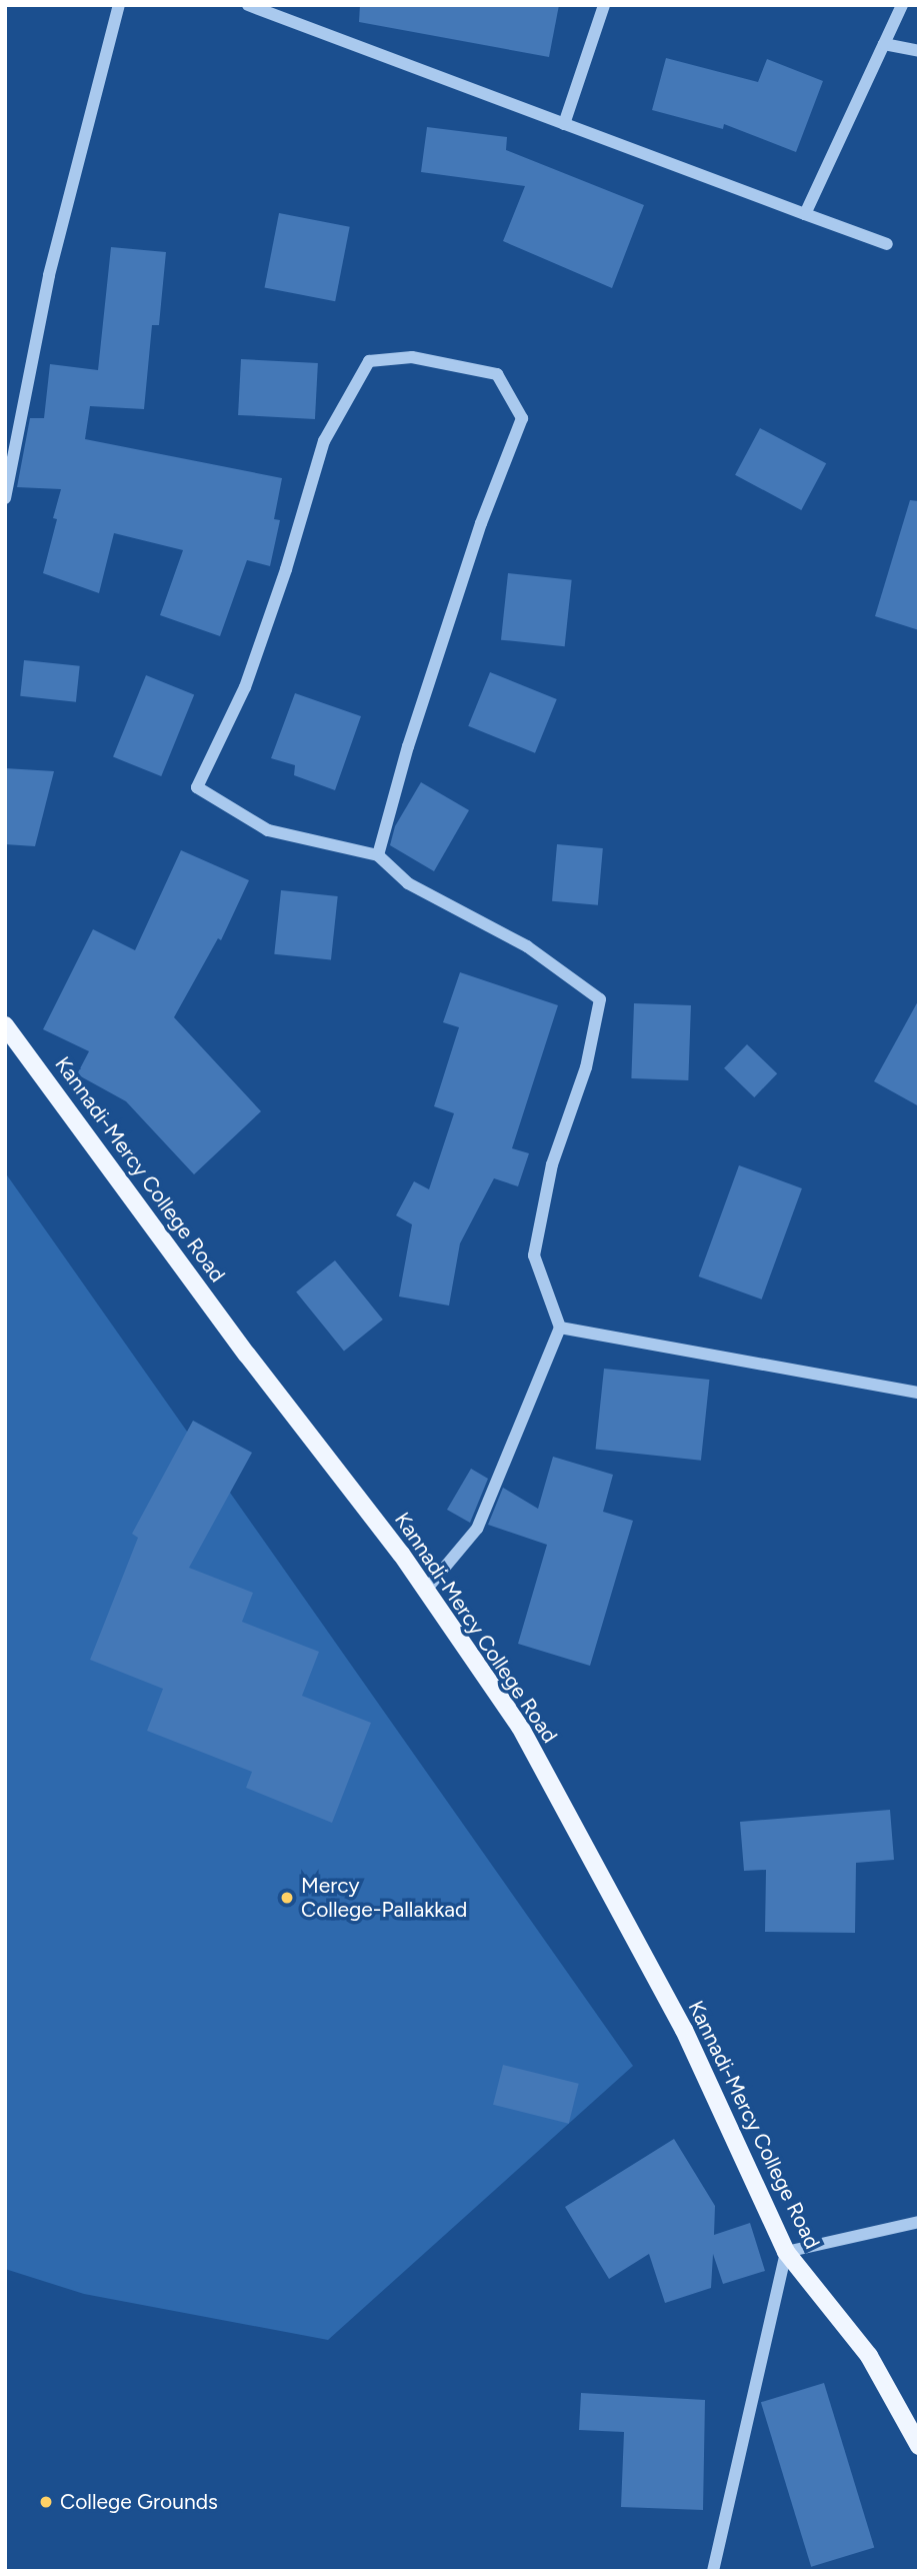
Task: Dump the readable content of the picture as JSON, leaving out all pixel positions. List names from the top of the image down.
{
  "streets": {
    "main road": ["Kannadi-Mercy College Road"]
  },
  "places": ["Mercy College-Pallakkad", "College Grounds"]
}
